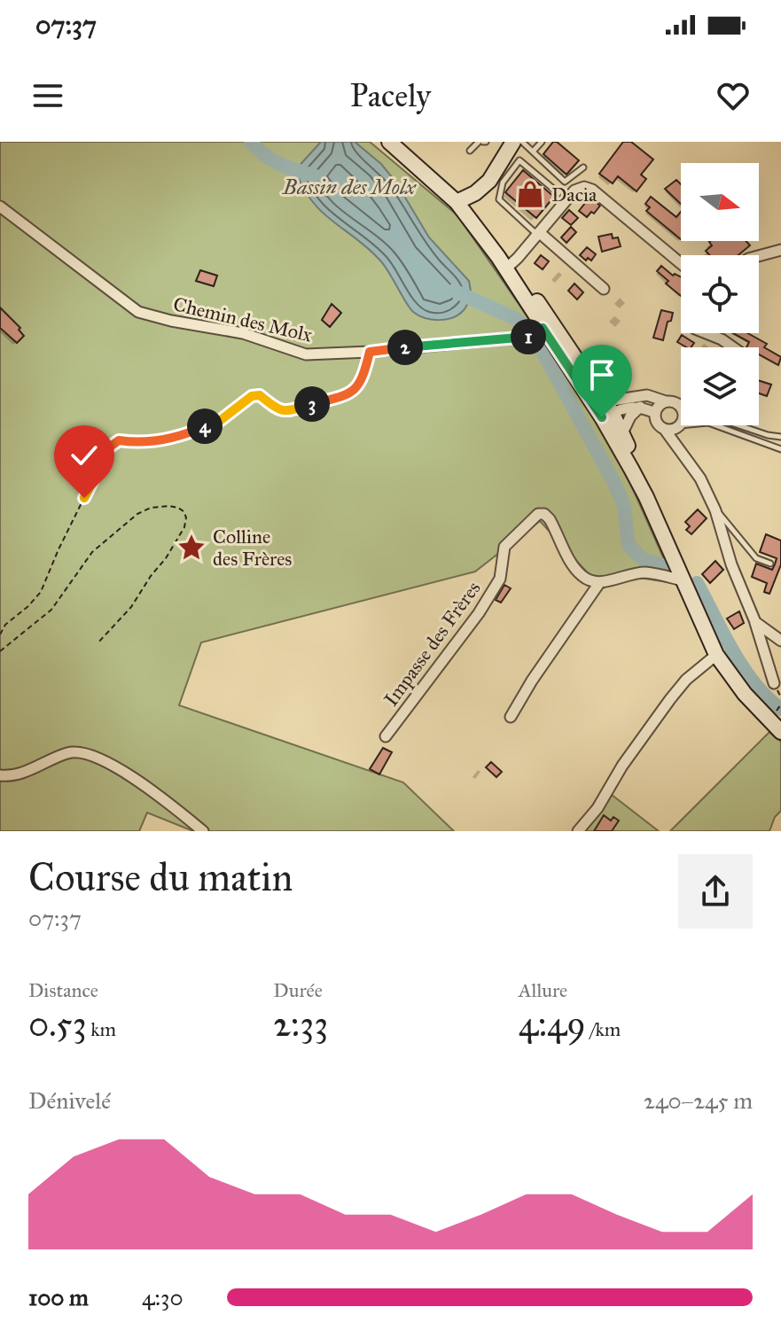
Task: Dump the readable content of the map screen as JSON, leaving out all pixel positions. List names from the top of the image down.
{
  "streets": {
    "street": ["Chemin des Molx", "Impasse des Frères"]
  },
  "water": ["Bassin des Molx"],
  "places": {
    "shop": ["Dacia"],
    "place": ["Colline des Frères"]
  },
  "north": "right",
  "page": {
    "status": "07:37",
    "header": "Pacely",
    "pins": [
      "1",
      "2",
      "3",
      "4"
    ],
    "heading": ["Course du matin", "07:37"],
    "stats": [
      ["Distance", "0.53 km"],
      ["Durée", "2:33"],
      ["Allure", "4:49 /km"]
    ],
    "chart": ["Dénivelé", "240–245 m"],
    "list": [
      {
        "name": "100 m",
        "note": "4:30"
      }
    ]
  }
}
